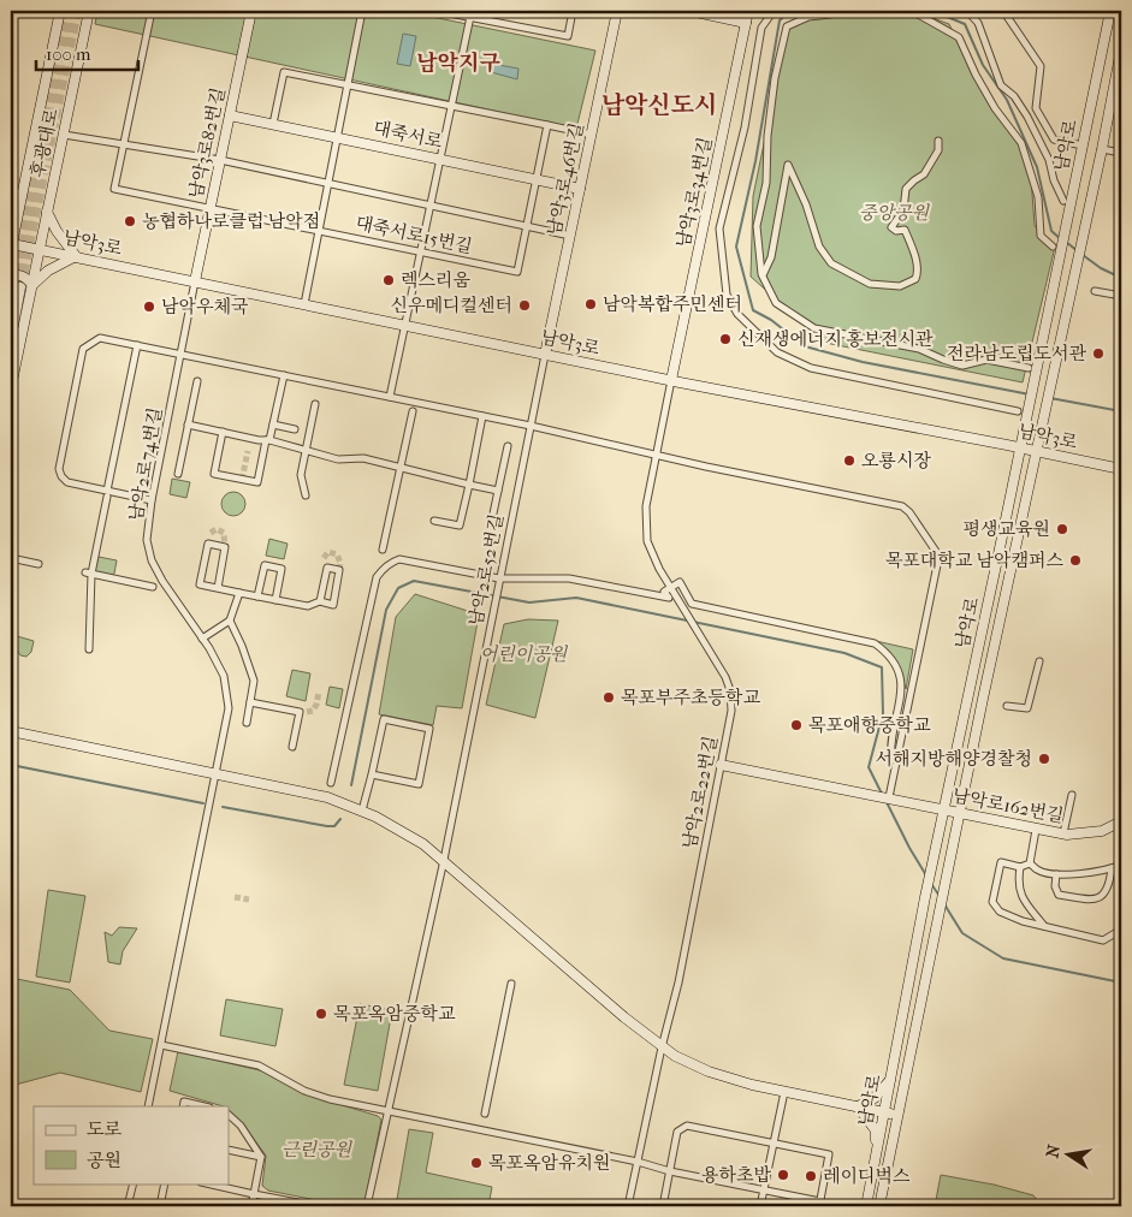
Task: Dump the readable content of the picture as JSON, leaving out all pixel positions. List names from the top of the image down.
{
  "streets": {
    "street": [
      "대죽서로",
      "후광대로",
      "남악3로82번길",
      "남악로",
      "남악3로46번길",
      "남악3로34번길",
      "대죽서로15번길",
      "남악3로",
      "남악2로74번길",
      "남악2로52번길",
      "남악2로22번길",
      "남악로162번길"
    ]
  },
  "crossings": [
    ["대죽서로", "남악3로82번길"],
    ["대죽서로", "남악3로46번길"],
    ["대죽서로", "대죽서로15번길"],
    ["후광대로", "남악3로"],
    ["남악3로82번길", "대죽서로15번길"],
    ["남악3로82번길", "남악3로"],
    ["남악3로82번길", "남악2로74번길"],
    ["남악로", "남악3로"],
    ["남악로", "남악로162번길"],
    ["남악3로46번길", "남악3로"],
    ["남악3로46번길", "남악2로52번길"],
    ["남악3로34번길", "남악3로"],
    ["남악3로34번길", "남악2로22번길"],
    ["남악3로", "남악2로74번길"],
    ["남악3로", "남악2로52번길"],
    ["남악3로", "남악2로22번길"],
    ["남악2로22번길", "남악로162번길"]
  ],
  "districts": ["남악지구", "남악신도시"],
  "parks": ["중앙공원", "어린이공원", "근린공원"],
  "places": [
    "농협하나로클럽 남악점",
    "렉스리움",
    "남악복합주민센터",
    "신우메디컬센터",
    "남악우체국",
    "신재생에너지 홍보전시관",
    "전라남도립도서관",
    "오룡시장",
    "평생교육원",
    "목포대학교 남악캠퍼스",
    "목포부주초등학교",
    "목포애향중학교",
    "서해지방해양경찰청",
    "목포옥암중학교",
    "목포옥암유치원",
    "용하초밥",
    "레이디벅스"
  ],
  "legend": ["도로", "공원"],
  "scale_bar": "100 m",
  "north": "left"
}
